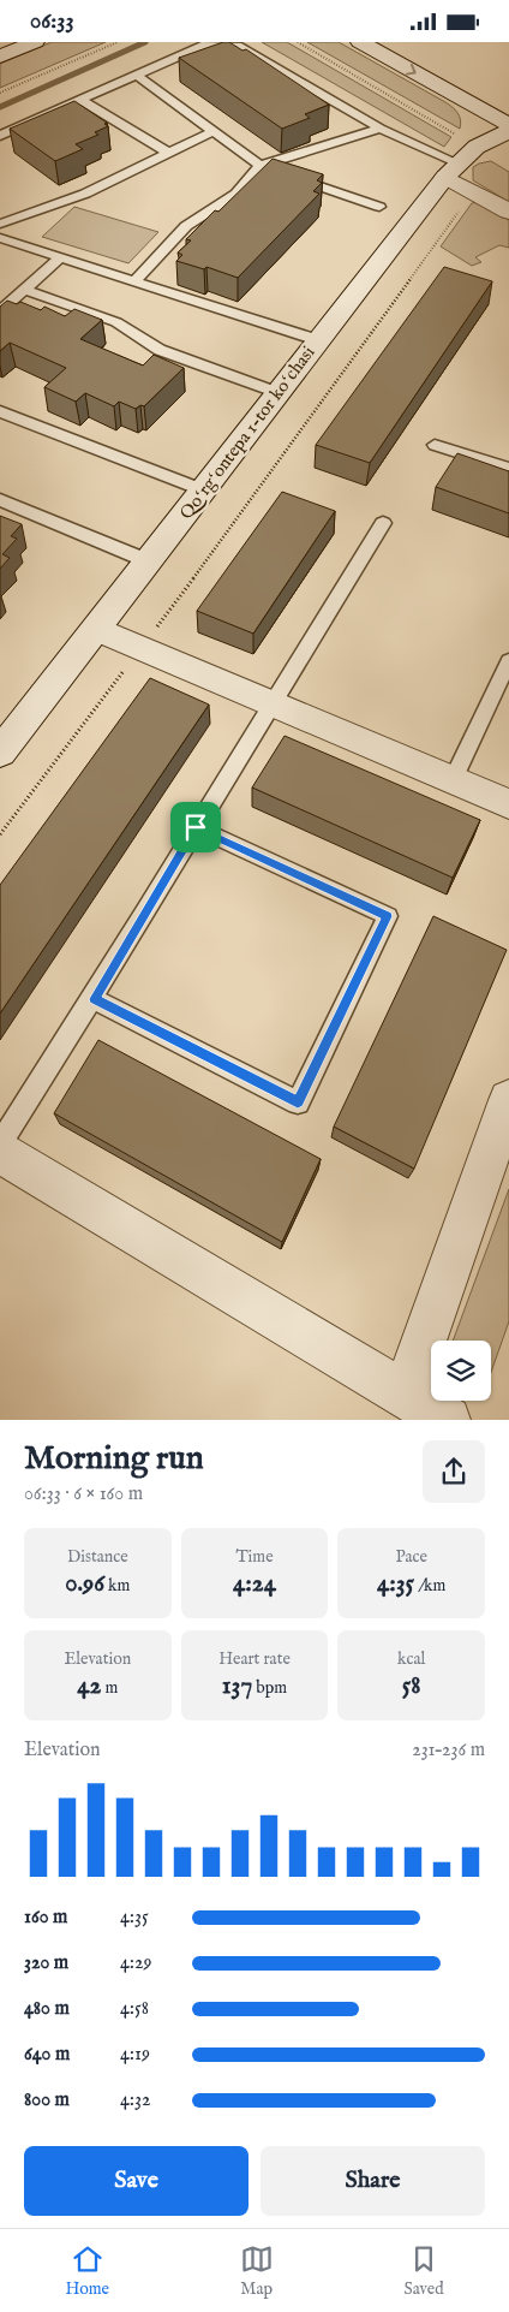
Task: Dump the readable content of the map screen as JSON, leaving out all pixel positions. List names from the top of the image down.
{
  "streets": {
    "street": ["Qoʻrgʻontepa 1-tor koʻchasi"]
  },
  "page": {
    "status": "06:33",
    "heading": ["Morning run", "06:33 · 6 × 160 m"],
    "stats": [
      ["Distance", "0.96 km"],
      ["Time", "4:24"],
      ["Pace", "4:35 /km"],
      ["Elevation", "42 m"],
      ["Heart rate", "137 bpm"],
      ["kcal", "58"]
    ],
    "chart": ["Elevation", "231–236 m"],
    "list": [
      {
        "name": "160 m",
        "note": "4:35"
      },
      {
        "name": "320 m",
        "note": "4:29"
      },
      {
        "name": "480 m",
        "note": "4:58"
      },
      {
        "name": "640 m",
        "note": "4:19"
      },
      {
        "name": "800 m",
        "note": "4:32"
      }
    ],
    "buttons": ["Save", "Share"],
    "tabs": ["Home", "Map", "Saved"]
  }
}
